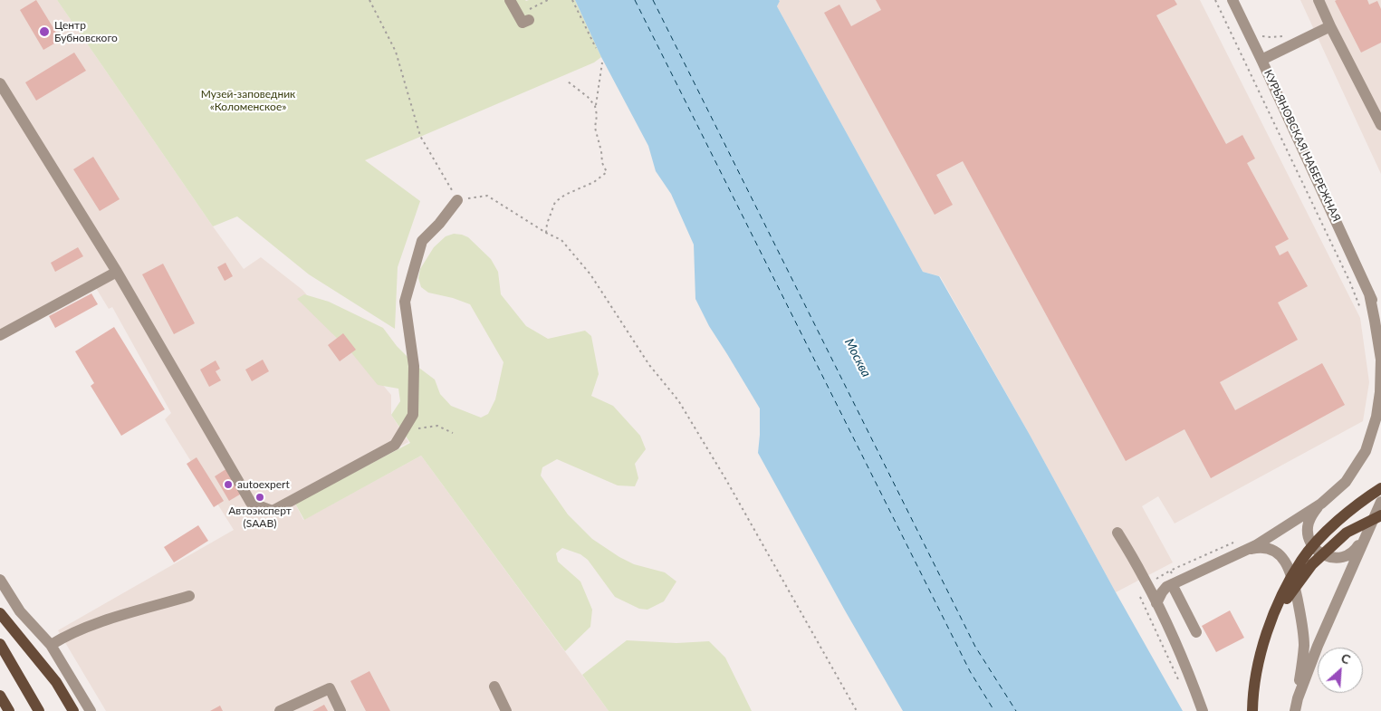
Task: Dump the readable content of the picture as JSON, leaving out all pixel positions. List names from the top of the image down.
{
  "streets": {
    "street": ["КУРЬЯНОВСКАЯ НАБЕРЕЖНАЯ"]
  },
  "water": ["Москва"],
  "parks": ["Музей-заповедник «Коломенское»"],
  "places": ["Центр Бубновского", "autoexpert", "Автоэксперт (SAAB)"],
  "north": "top right"
}
